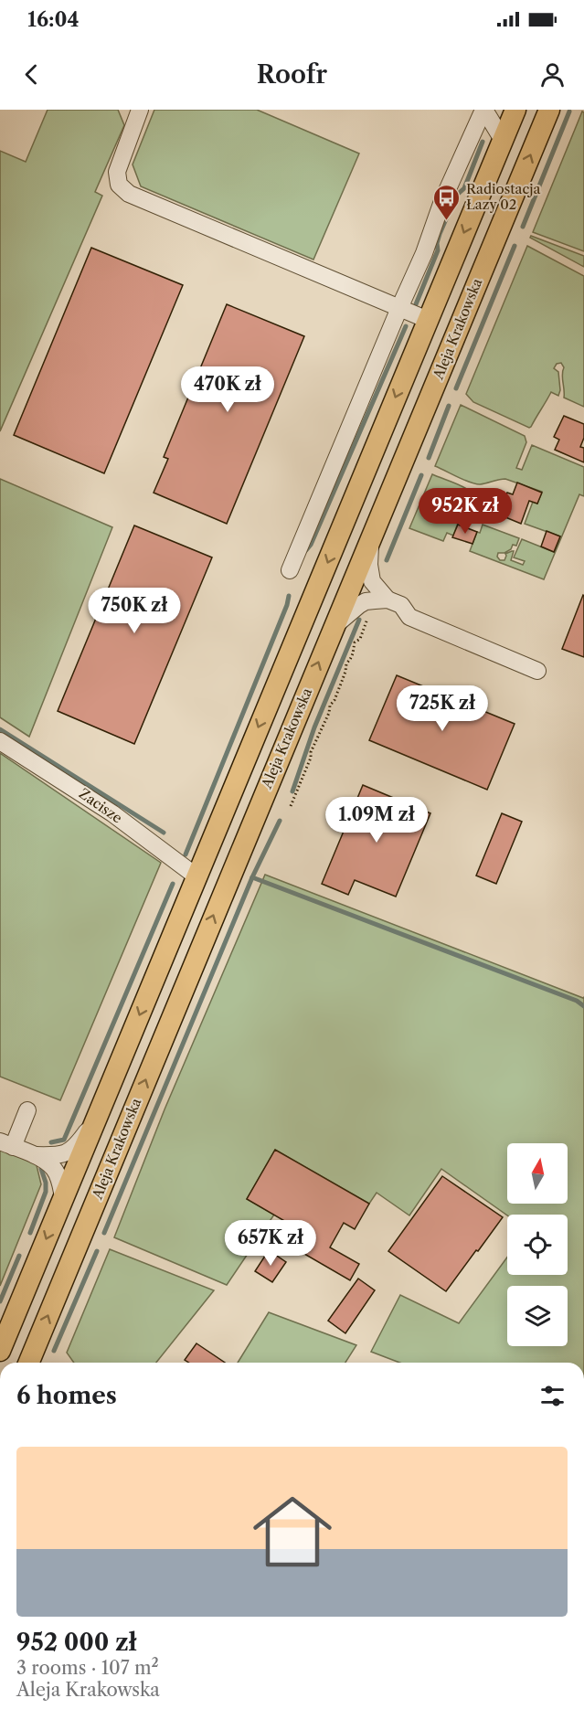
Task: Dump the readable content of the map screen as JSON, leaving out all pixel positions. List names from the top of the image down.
{
  "streets": {
    "main road": ["Aleja Krakowska"],
    "street": ["Zacisze"]
  },
  "places": {
    "bus stop": ["Radiostacja Łazy 02"]
  },
  "north": "top",
  "page": {
    "status": "16:04",
    "header": "Roofr",
    "price": [
      "470K zł",
      "952K zł",
      "750K zł",
      "725K zł",
      "1.09M zł",
      "657K zł"
    ],
    "heading": "6 homes",
    "list": [
      {
        "name": "952 000 zł",
        "note": "3 rooms · 107 m² · Aleja Krakowska"
      }
    ]
  }
}
